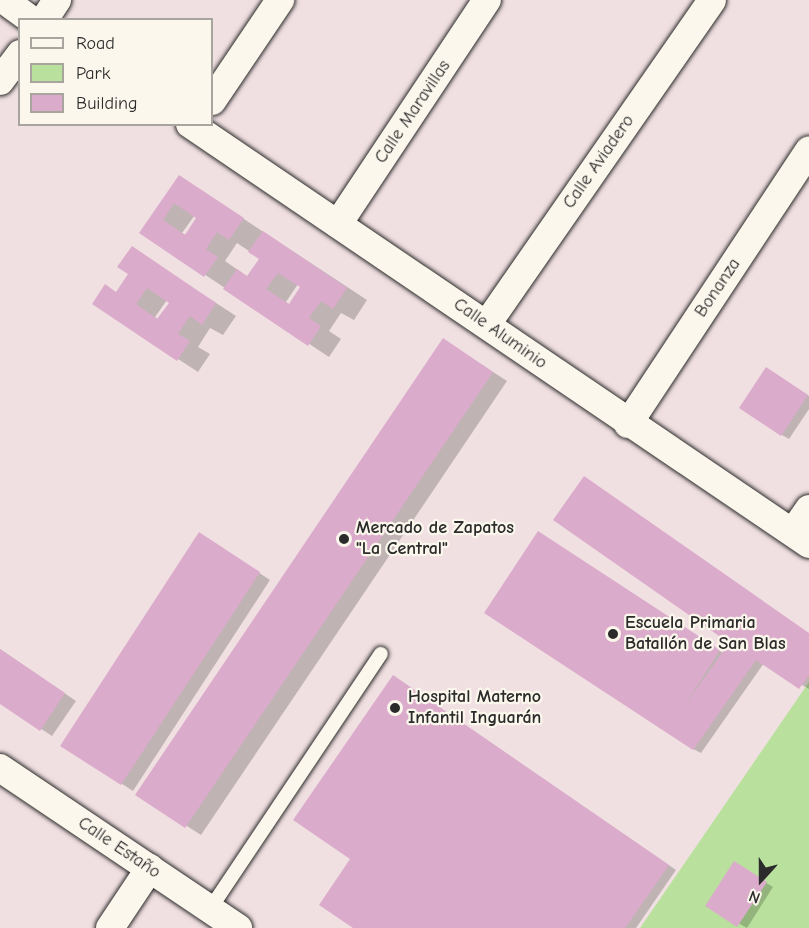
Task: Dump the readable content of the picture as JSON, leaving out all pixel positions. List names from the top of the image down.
{
  "streets": {
    "street": [
      "Calle Maravillas",
      "Calle Aviadero",
      "Bonanza",
      "Calle Aluminio",
      "Calle Estaño"
    ]
  },
  "crossings": [
    ["Calle Maravillas", "Calle Aluminio"],
    ["Calle Aviadero", "Calle Aluminio"],
    ["Bonanza", "Calle Aluminio"]
  ],
  "places": ["Mercado de Zapatos \"La Central\"", "Escuela Primaria Batallón de San Blas", "Hospital Materno Infantil Inguarán"],
  "legend": ["Road", "Park", "Building"],
  "north": "bottom"
}
